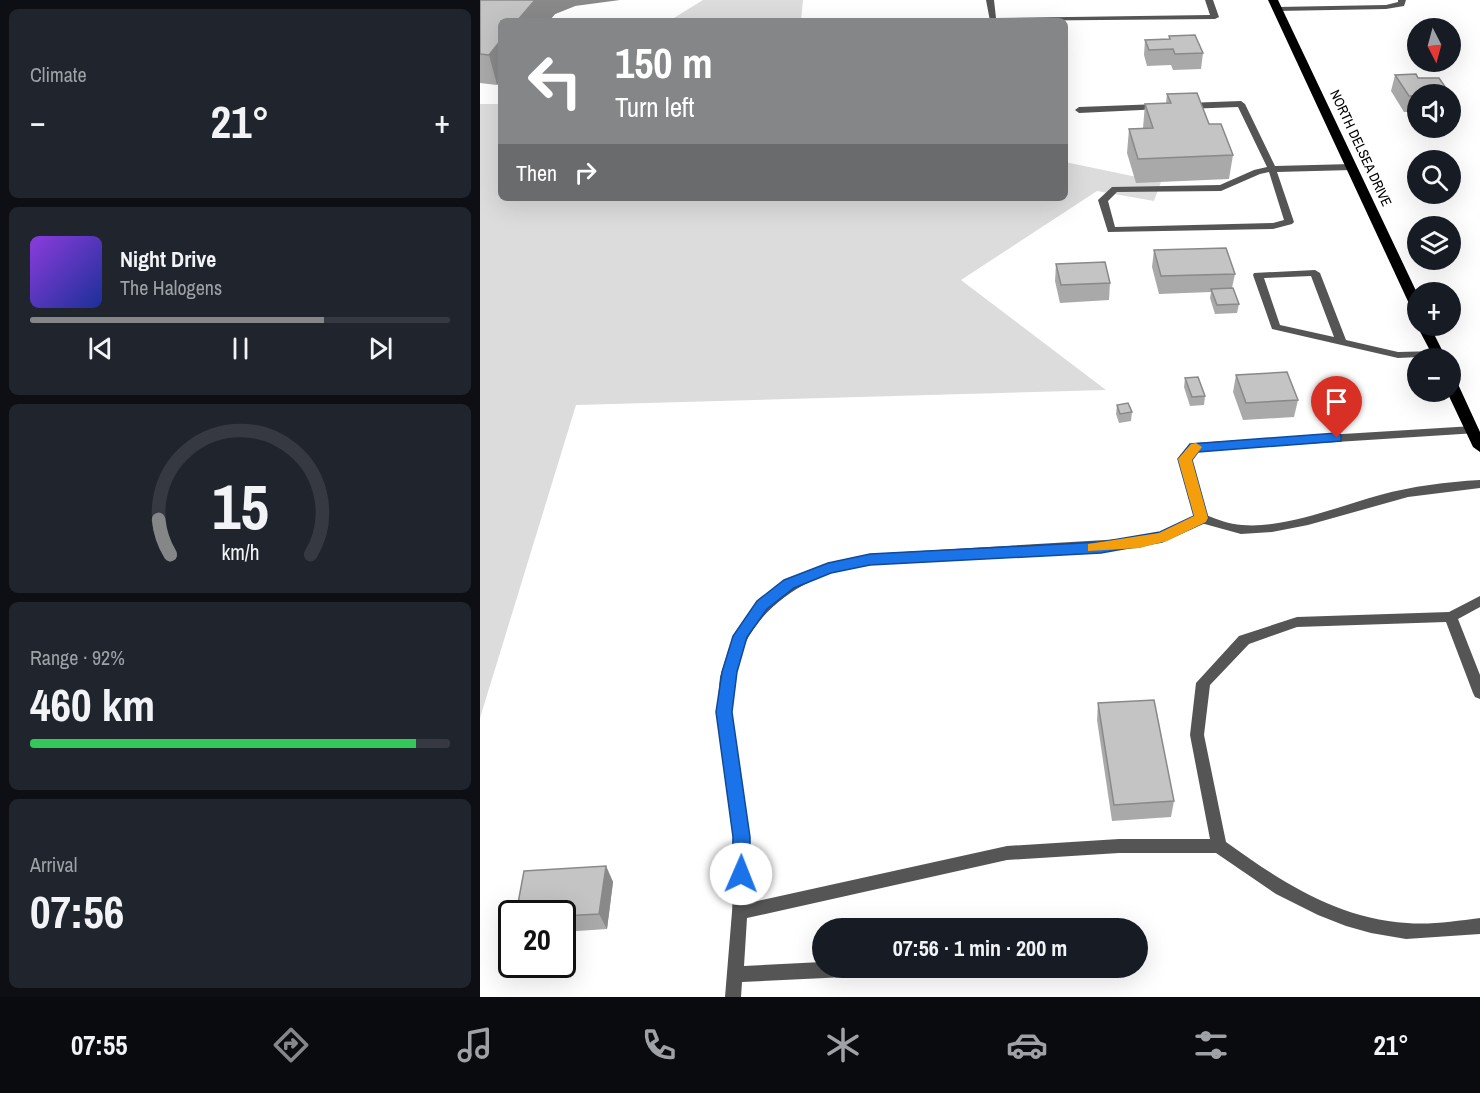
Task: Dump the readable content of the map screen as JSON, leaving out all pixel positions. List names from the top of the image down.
{
  "streets": {
    "main road": ["NORTH DELSEA DRIVE"]
  },
  "north": "bottom",
  "page": {
    "tile": [
      "Climate",
      ["Range · 92%", "460 km"],
      ["Arrival", "07:56"]
    ],
    "map_buttons": ["+", "−"],
    "turn": ["150 m", "Turn left"],
    "heat": ["−", "21°", "+"],
    "then": "Then",
    "song": ["Night Drive", "The Halogens"],
    "limit": "20",
    "trip": "07:56 · 1 min · 200 m",
    "tabs": ["07:55", "21°"],
    "gauge": ["15", "km/h"]
  }
}
